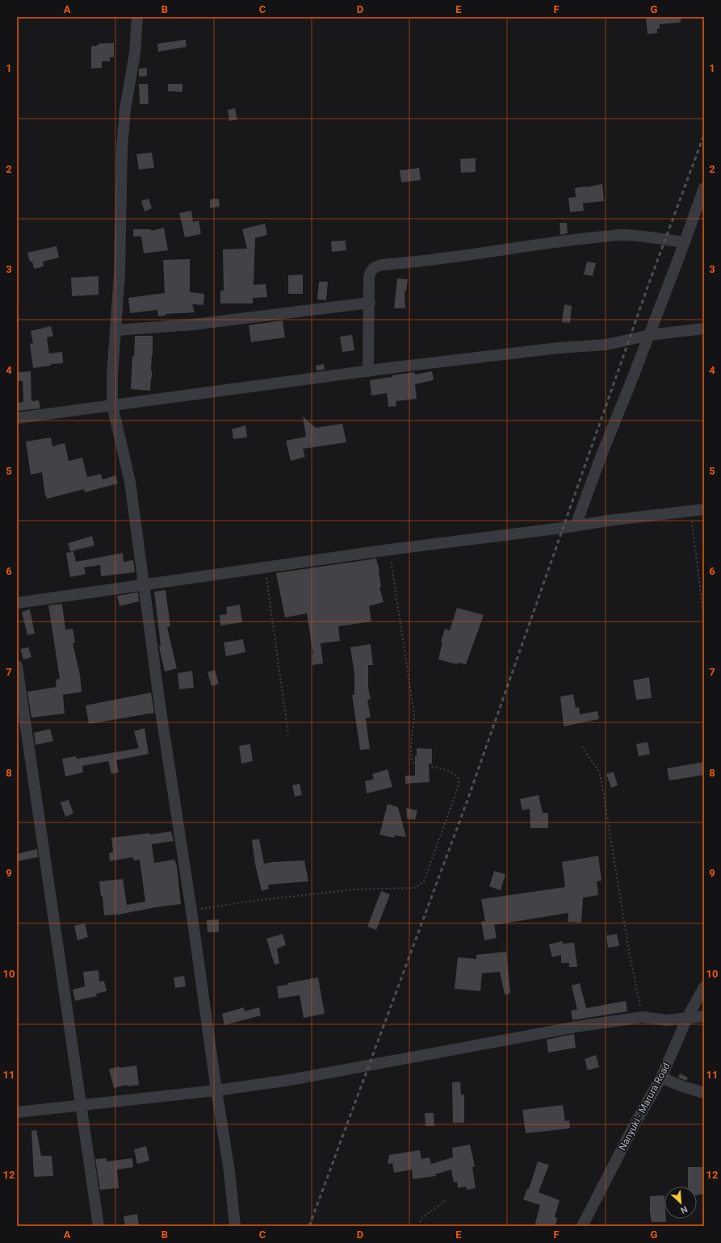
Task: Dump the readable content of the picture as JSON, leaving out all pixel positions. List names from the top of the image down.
{
  "streets": {
    "street": ["Nanyuki - Marura Road"]
  },
  "north": "bottom right",
  "grid": {
    "columns": [
      "A",
      "B",
      "C",
      "D",
      "E",
      "F",
      "G"
    ],
    "rows": [
      "1",
      "2",
      "3",
      "4",
      "5",
      "6",
      "7",
      "8",
      "9",
      "10",
      "11",
      "12"
    ]
  }
}
